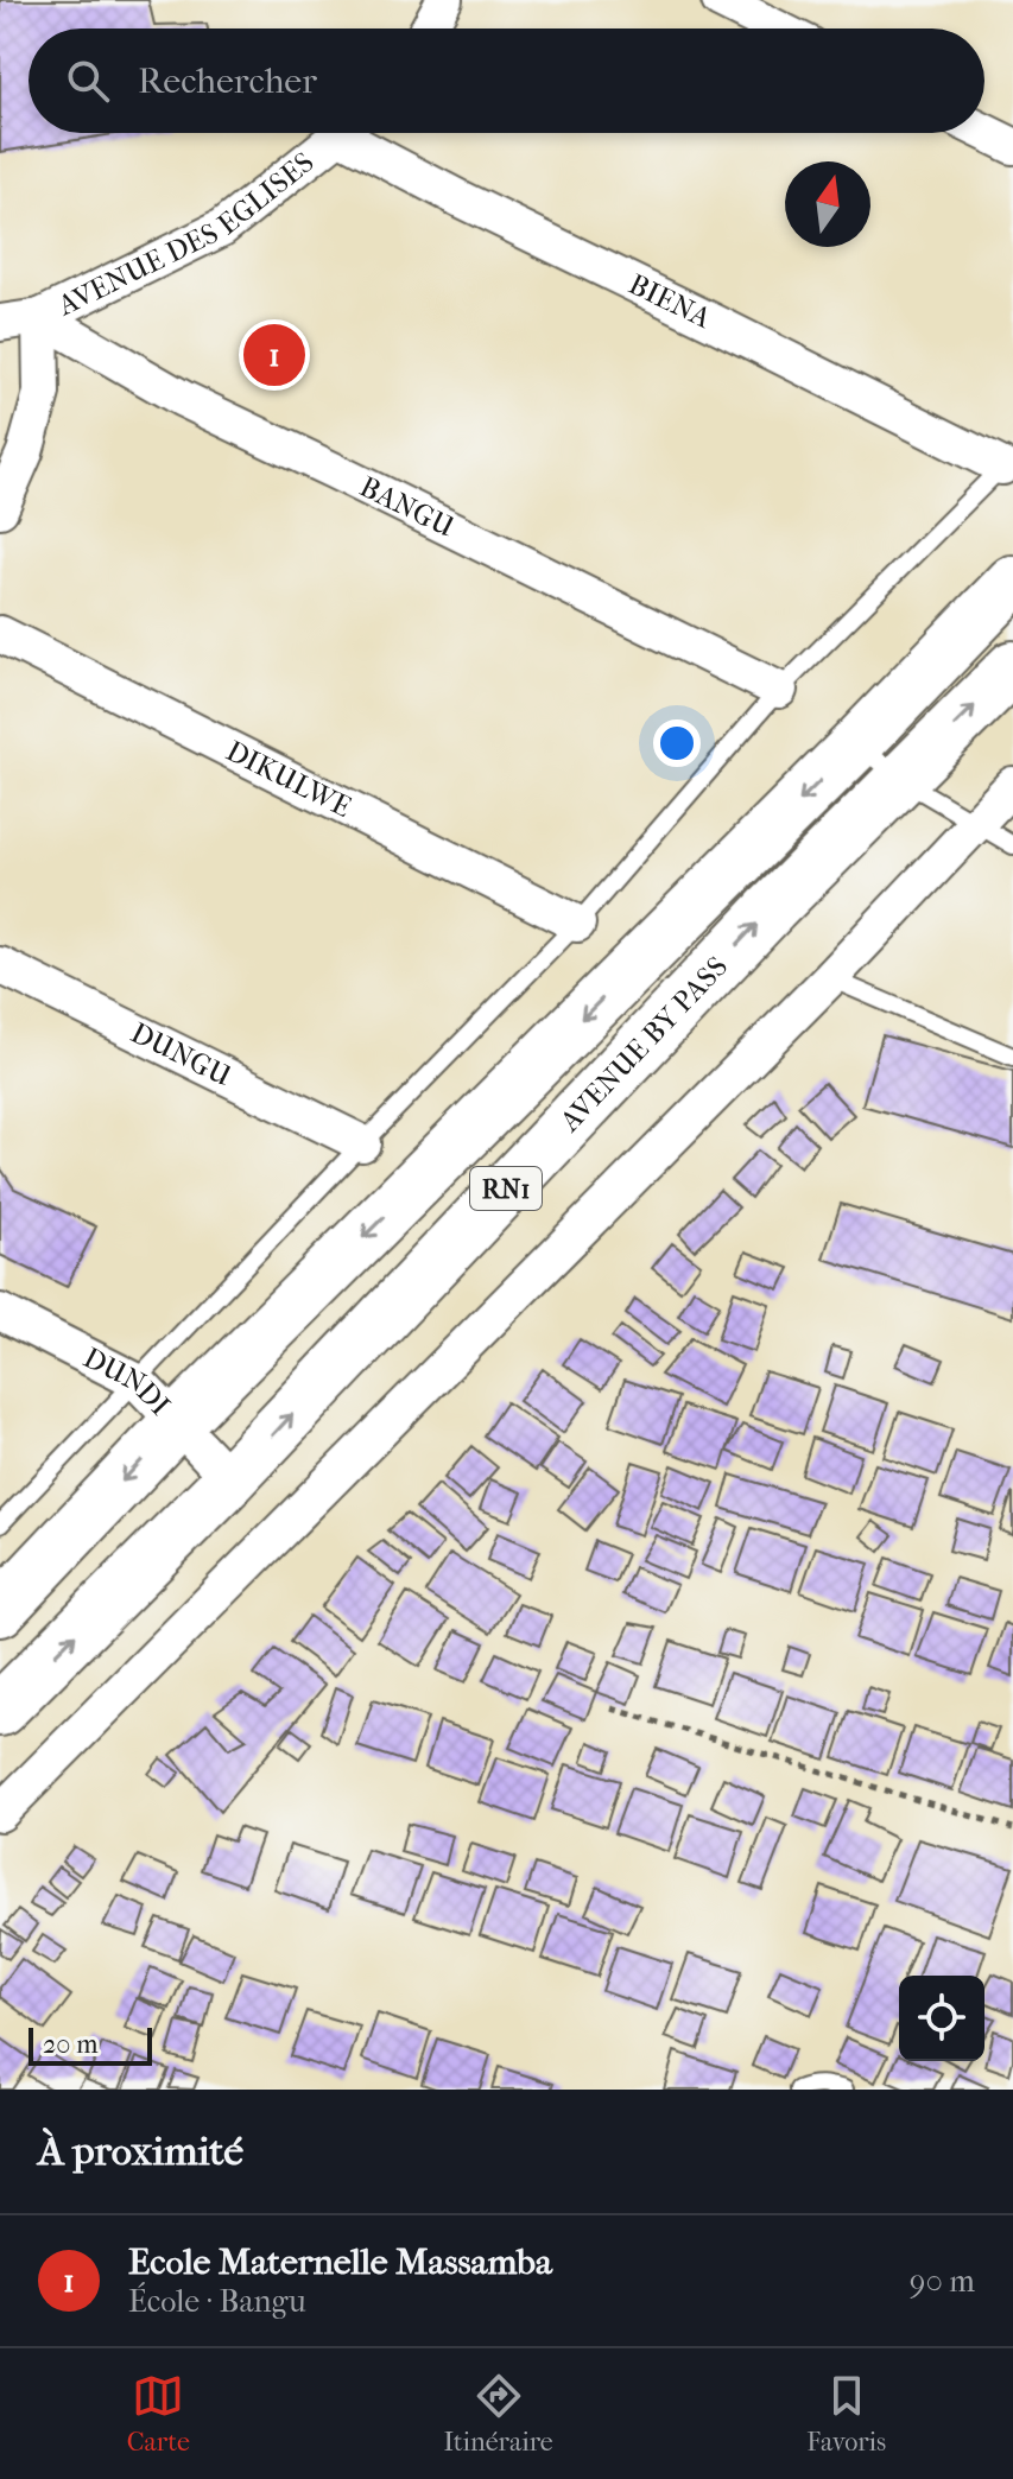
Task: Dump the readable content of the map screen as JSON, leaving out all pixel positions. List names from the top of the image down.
{
  "streets": {
    "highway": ["AVENUE BY PASS", "RN1"],
    "street": [
      "AVENUE DES EGLISES",
      "BIENA",
      "BANGU",
      "DIKULWE",
      "DUNGU",
      "DUNDI"
    ]
  },
  "crossings": [
    ["AVENUE DES EGLISES", "BANGU"],
    ["AVENUE BY PASS", "DUNDI"]
  ],
  "scale_bar": "20 m",
  "north": "top",
  "page": {
    "search": "Rechercher",
    "pins": "1",
    "scale": "20 m",
    "heading": "À proximité",
    "list": [
      {
        "mark": "1",
        "name": "Ecole Maternelle Massamba",
        "note": "École · Bangu",
        "value": "90 m"
      }
    ],
    "nav": ["Carte", "Itinéraire", "Favoris"]
  }
}
